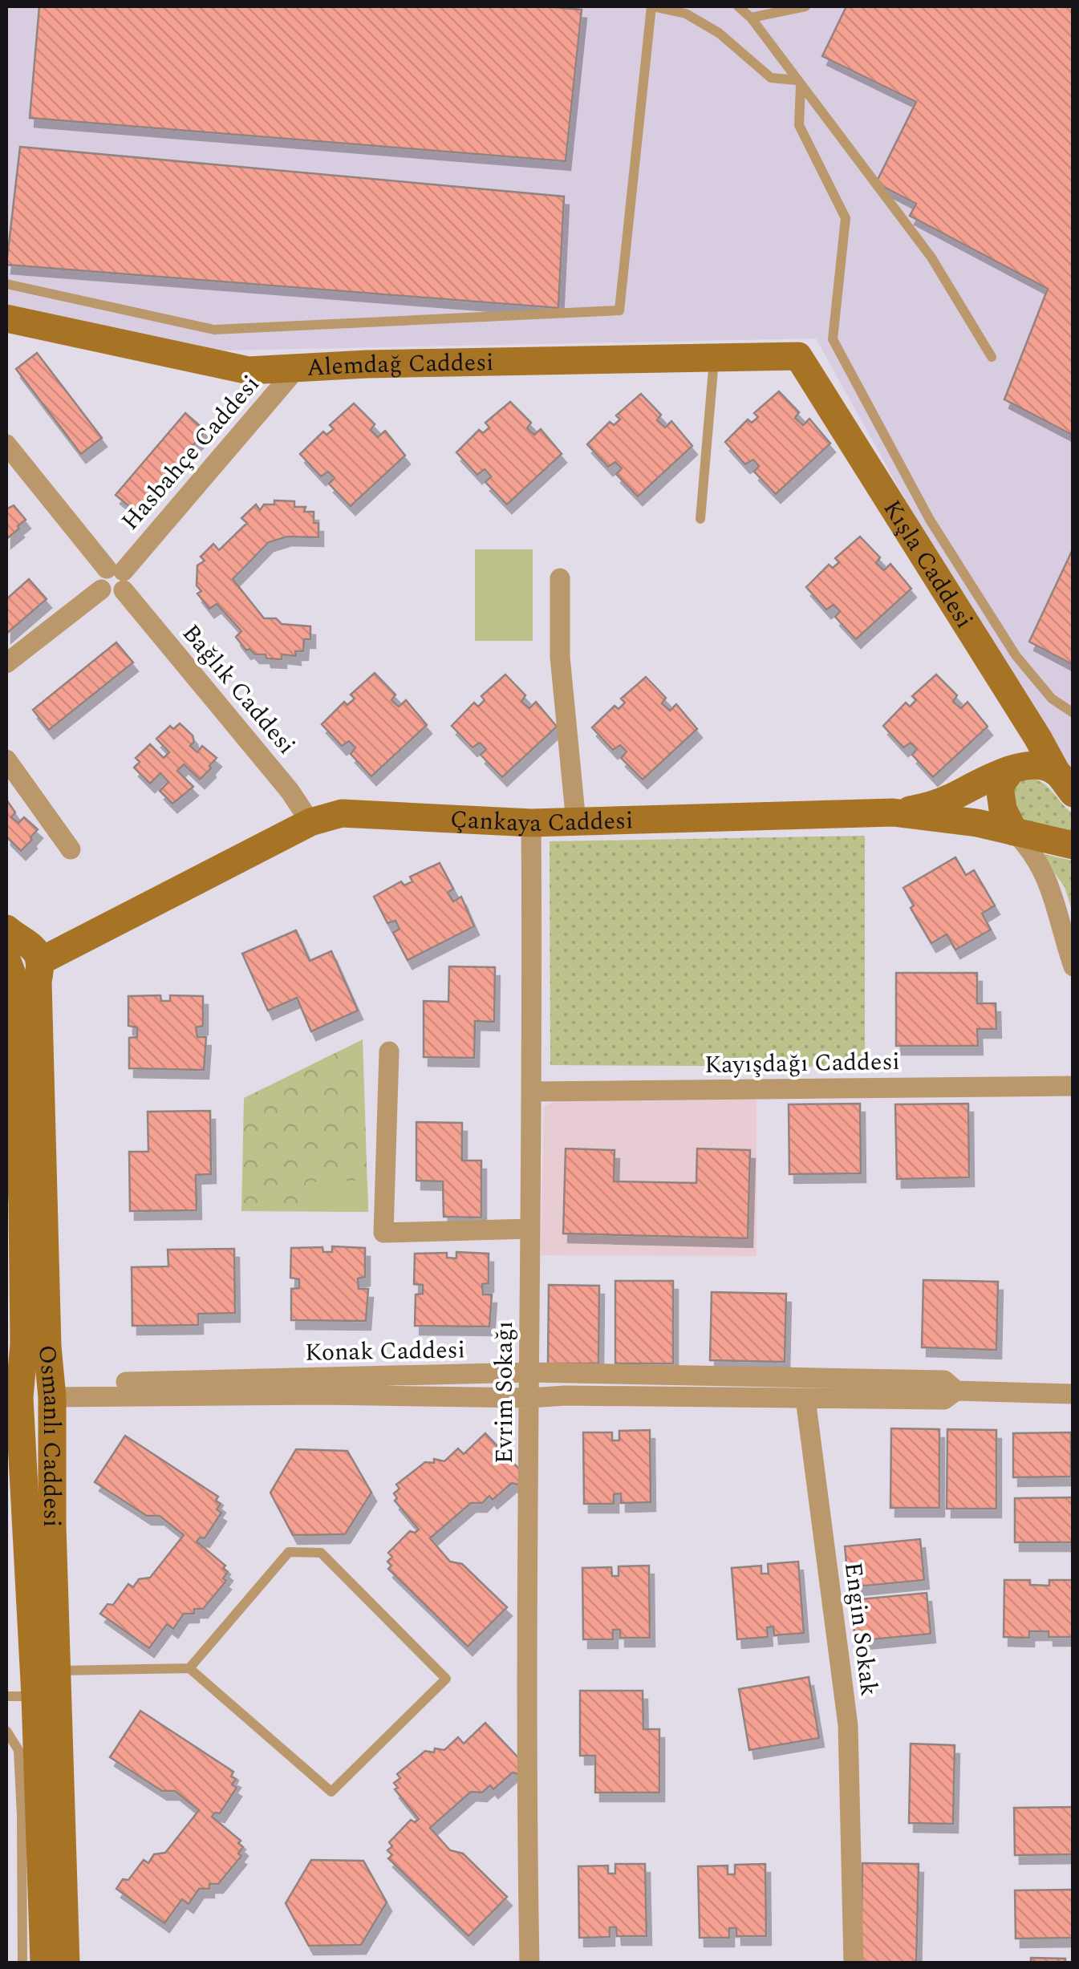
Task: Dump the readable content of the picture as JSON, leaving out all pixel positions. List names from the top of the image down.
{
  "streets": {
    "main road": [
      "Alemdağ Caddesi",
      "Kışla Caddesi",
      "Çankaya Caddesi",
      "Osmanlı Caddesi"
    ],
    "street": [
      "Hasbahçe Caddesi",
      "Bağlık Caddesi",
      "Kayışdağı Caddesi",
      "Konak Caddesi",
      "Evrim Sokağı",
      "Engin Sokak"
    ]
  },
  "crossings": [
    ["Alemdağ Caddesi", "Hasbahçe Caddesi"],
    ["Alemdağ Caddesi", "Kışla Caddesi"],
    ["Hasbahçe Caddesi", "Bağlık Caddesi"],
    ["Bağlık Caddesi", "Çankaya Caddesi"],
    ["Çankaya Caddesi", "Evrim Sokağı"],
    ["Çankaya Caddesi", "Osmanlı Caddesi"],
    ["Kayışdağı Caddesi", "Evrim Sokağı"],
    ["Konak Caddesi", "Evrim Sokağı"],
    ["Konak Caddesi", "Osmanlı Caddesi"],
    ["Konak Caddesi", "Engin Sokak"]
  ]
}
